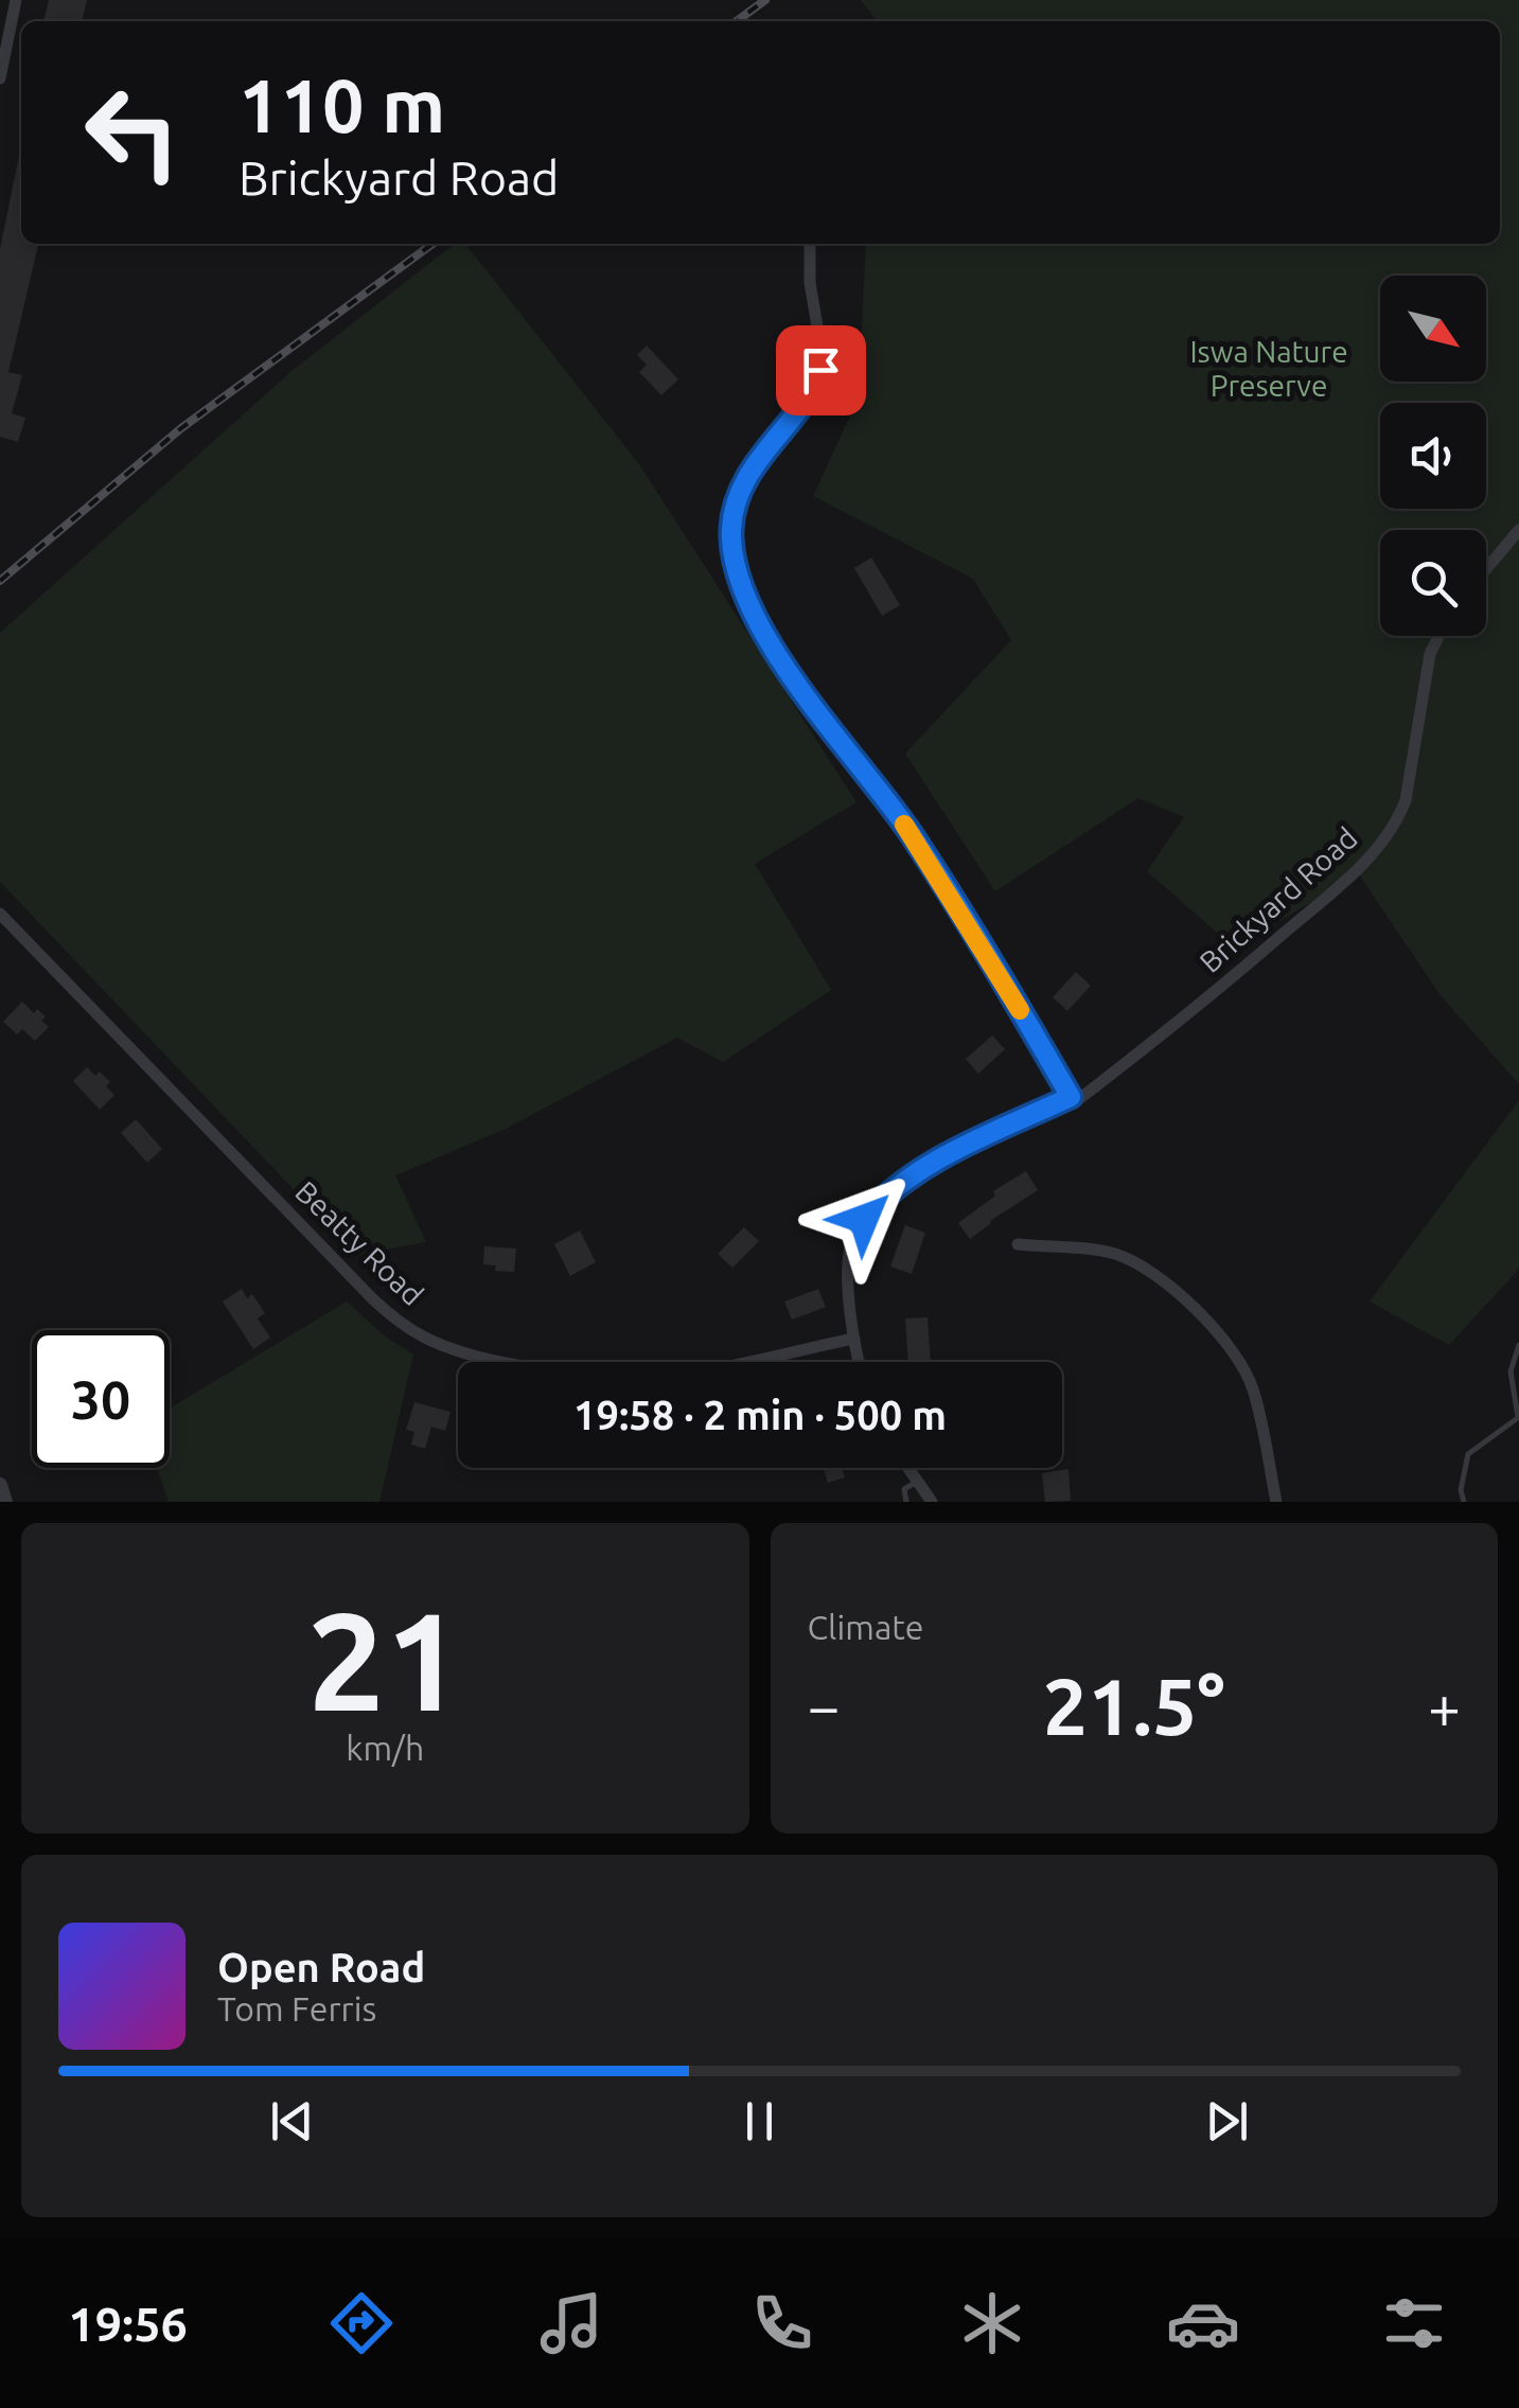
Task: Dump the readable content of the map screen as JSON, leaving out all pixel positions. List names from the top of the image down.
{
  "streets": {
    "street": ["Brickyard Road", "Beatty Road"]
  },
  "crossings": [
    ["Brickyard Road", "Beatty Road"]
  ],
  "parks": ["Iswa Nature Preserve"],
  "north": "bottom right",
  "page": {
    "turn": ["110 m", "Brickyard Road"],
    "limit": "30",
    "trip": "19:58 · 2 min · 500 m",
    "tile": [
      ["21", "km/h"],
      "Climate"
    ],
    "heat": ["−", "21.5°", "+"],
    "song": ["Open Road", "Tom Ferris"],
    "tabs": "19:56"
  }
}
